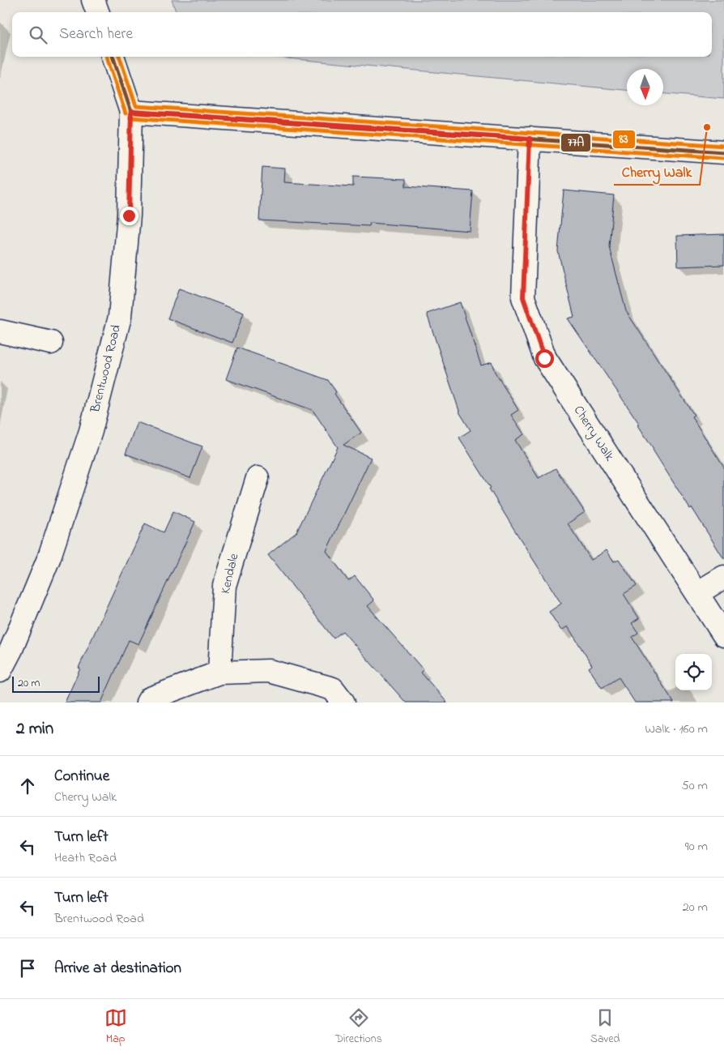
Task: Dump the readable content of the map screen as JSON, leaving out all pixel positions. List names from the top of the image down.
{
  "streets": {
    "street": ["Brentwood Road", "Cherry Walk", "Kendale"]
  },
  "places": ["Cherry Walk"],
  "lines": ["transit line 77A", "transit line 83"],
  "scale_bar": "20 m",
  "north": "bottom",
  "page": {
    "search": "Search here",
    "scale": "20 m",
    "heading": ["2 min", "Walk · 160 m"],
    "list": [
      ["Continue", "Cherry Walk", "50 m"],
      ["Turn left", "Heath Road", "90 m"],
      ["Turn left", "Brentwood Road", "20 m"],
      "Arrive at destination"
    ],
    "nav": ["Map", "Directions", "Saved"]
  }
}
